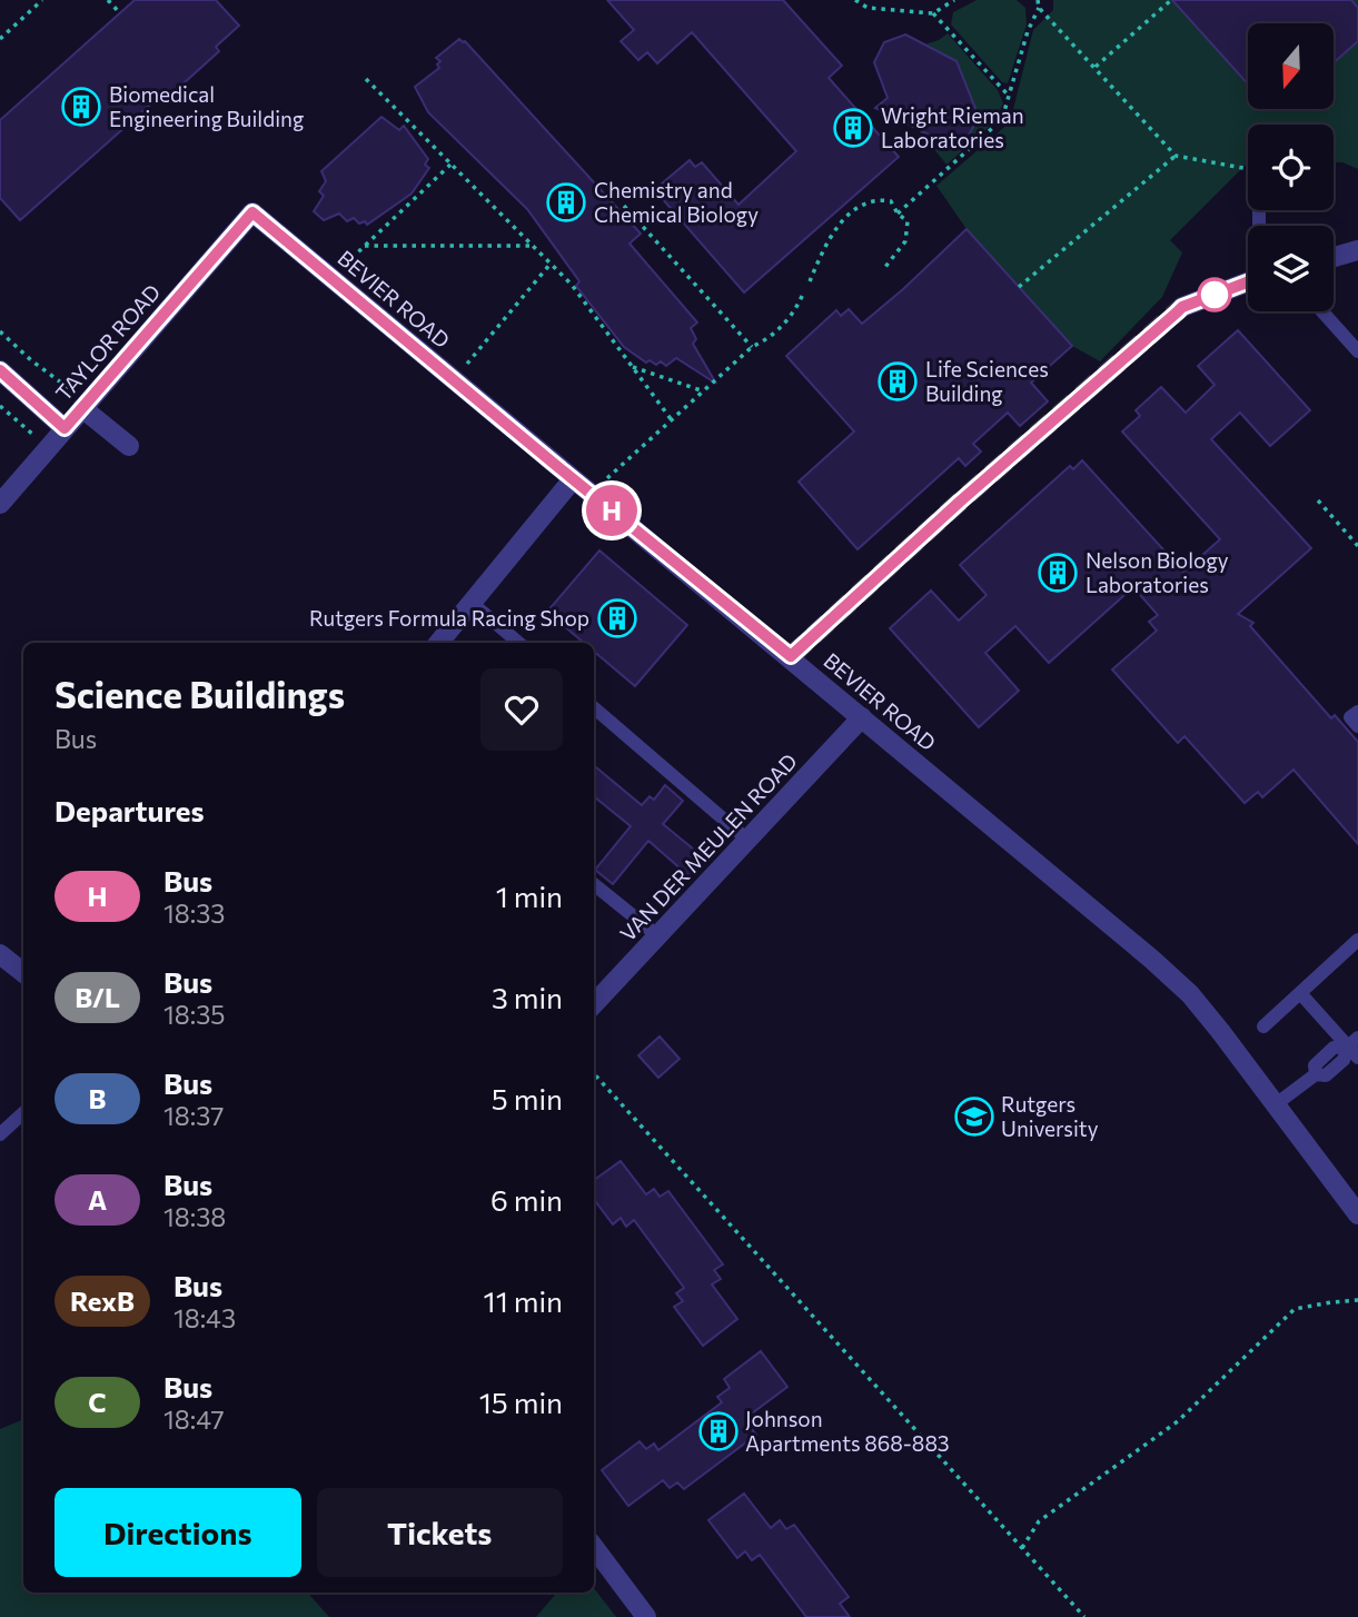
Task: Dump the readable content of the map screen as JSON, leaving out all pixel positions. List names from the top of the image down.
{
  "streets": {
    "street": ["BEVIER ROAD", "TAYLOR ROAD", "VAN DER MEULEN ROAD"]
  },
  "crossings": [
    ["BEVIER ROAD", "TAYLOR ROAD"],
    ["BEVIER ROAD", "VAN DER MEULEN ROAD"]
  ],
  "places": {
    "building": [
      "Biomedical Engineering Building",
      "Wright Rieman Laboratories",
      "Chemistry and Chemical Biology",
      "Life Sciences Building",
      "Nelson Biology Laboratories",
      "Rutgers Formula Racing Shop",
      "Johnson Apartments 868-883"
    ],
    "school or university": ["Rutgers University"]
  },
  "lines": ["bus line H"],
  "north": "bottom",
  "page": {
    "on_map": "H",
    "heading": [
      ["Science Buildings", "Bus"],
      "Departures"
    ],
    "list": [
      {
        "mark": "H",
        "name": "Bus",
        "note": "18:33",
        "value": "1 min"
      },
      {
        "mark": "B/L",
        "name": "Bus",
        "note": "18:35",
        "value": "3 min"
      },
      {
        "mark": "B",
        "name": "Bus",
        "note": "18:37",
        "value": "5 min"
      },
      {
        "mark": "A",
        "name": "Bus",
        "note": "18:38",
        "value": "6 min"
      },
      {
        "mark": "RexB",
        "name": "Bus",
        "note": "18:43",
        "value": "11 min"
      },
      {
        "mark": "C",
        "name": "Bus",
        "note": "18:47",
        "value": "15 min"
      }
    ],
    "buttons": ["Directions", "Tickets"]
  }
}
